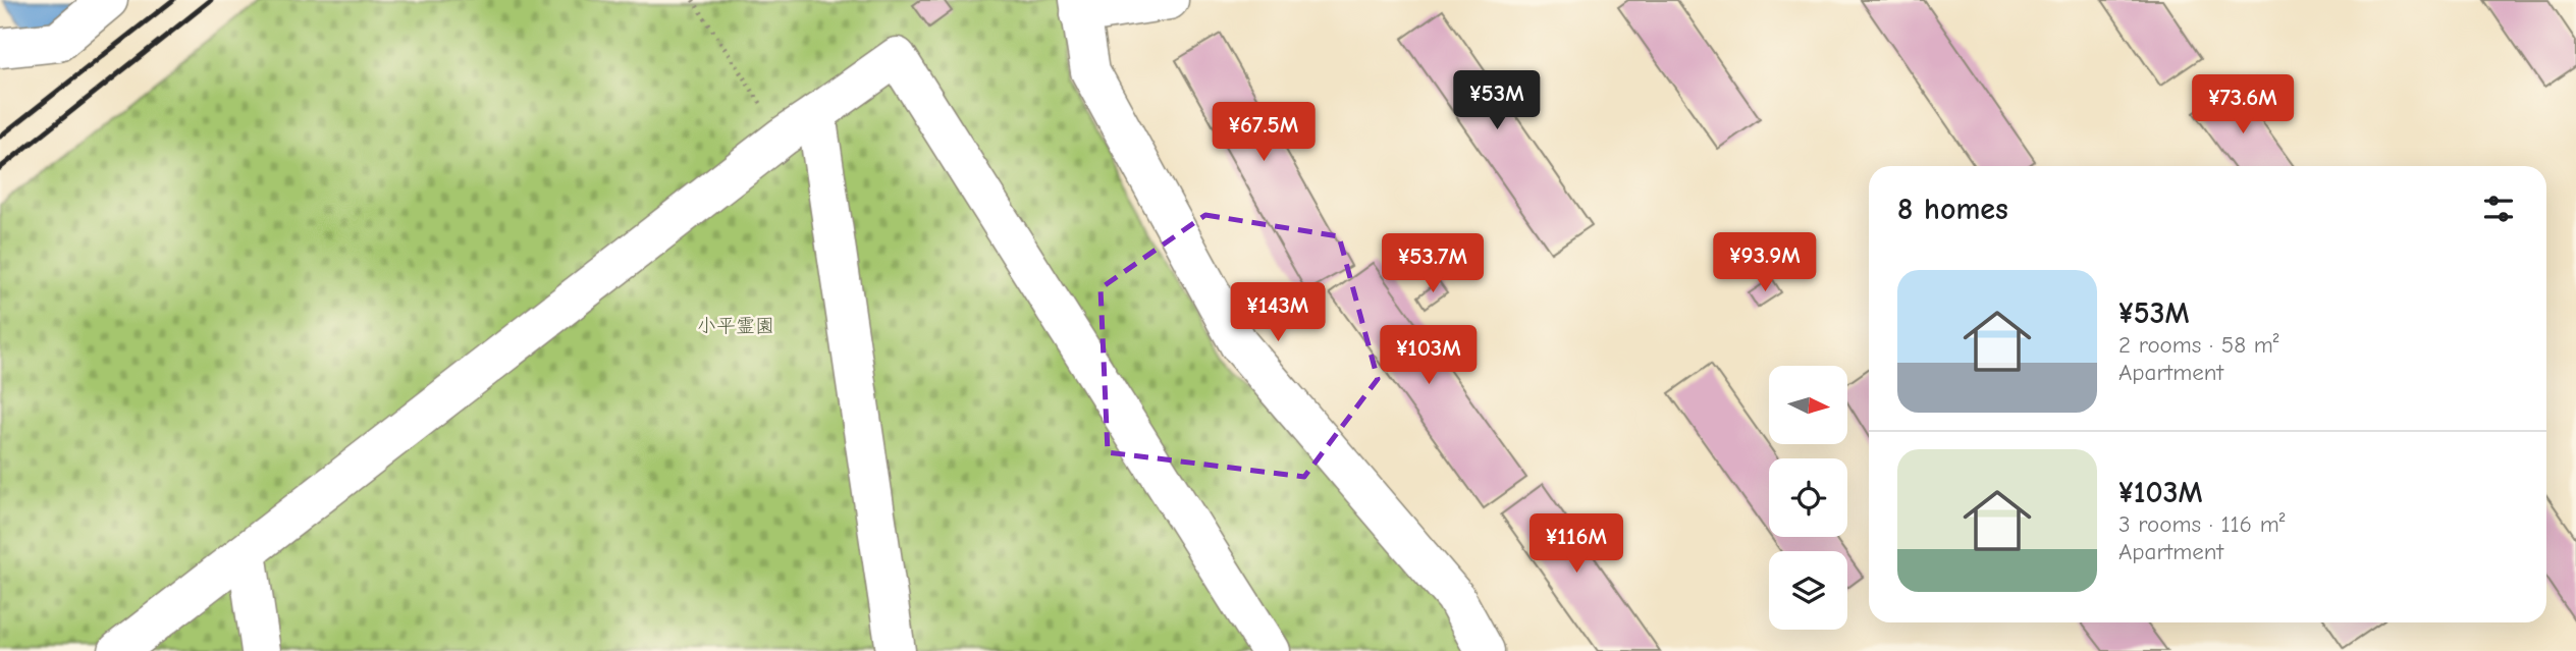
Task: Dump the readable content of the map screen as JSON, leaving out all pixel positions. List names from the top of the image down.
{
  "parks": ["小平霊園"],
  "north": "right",
  "page": {
    "price": [
      "¥53M",
      "¥73.6M",
      "¥67.5M",
      "¥93.9M",
      "¥53.7M",
      "¥143M",
      "¥103M",
      "¥116M"
    ],
    "heading": "8 homes",
    "list": [
      {
        "name": "¥53M",
        "note": "2 rooms · 58 m² · Apartment"
      },
      {
        "name": "¥103M",
        "note": "3 rooms · 116 m² · Apartment"
      }
    ]
  }
}
